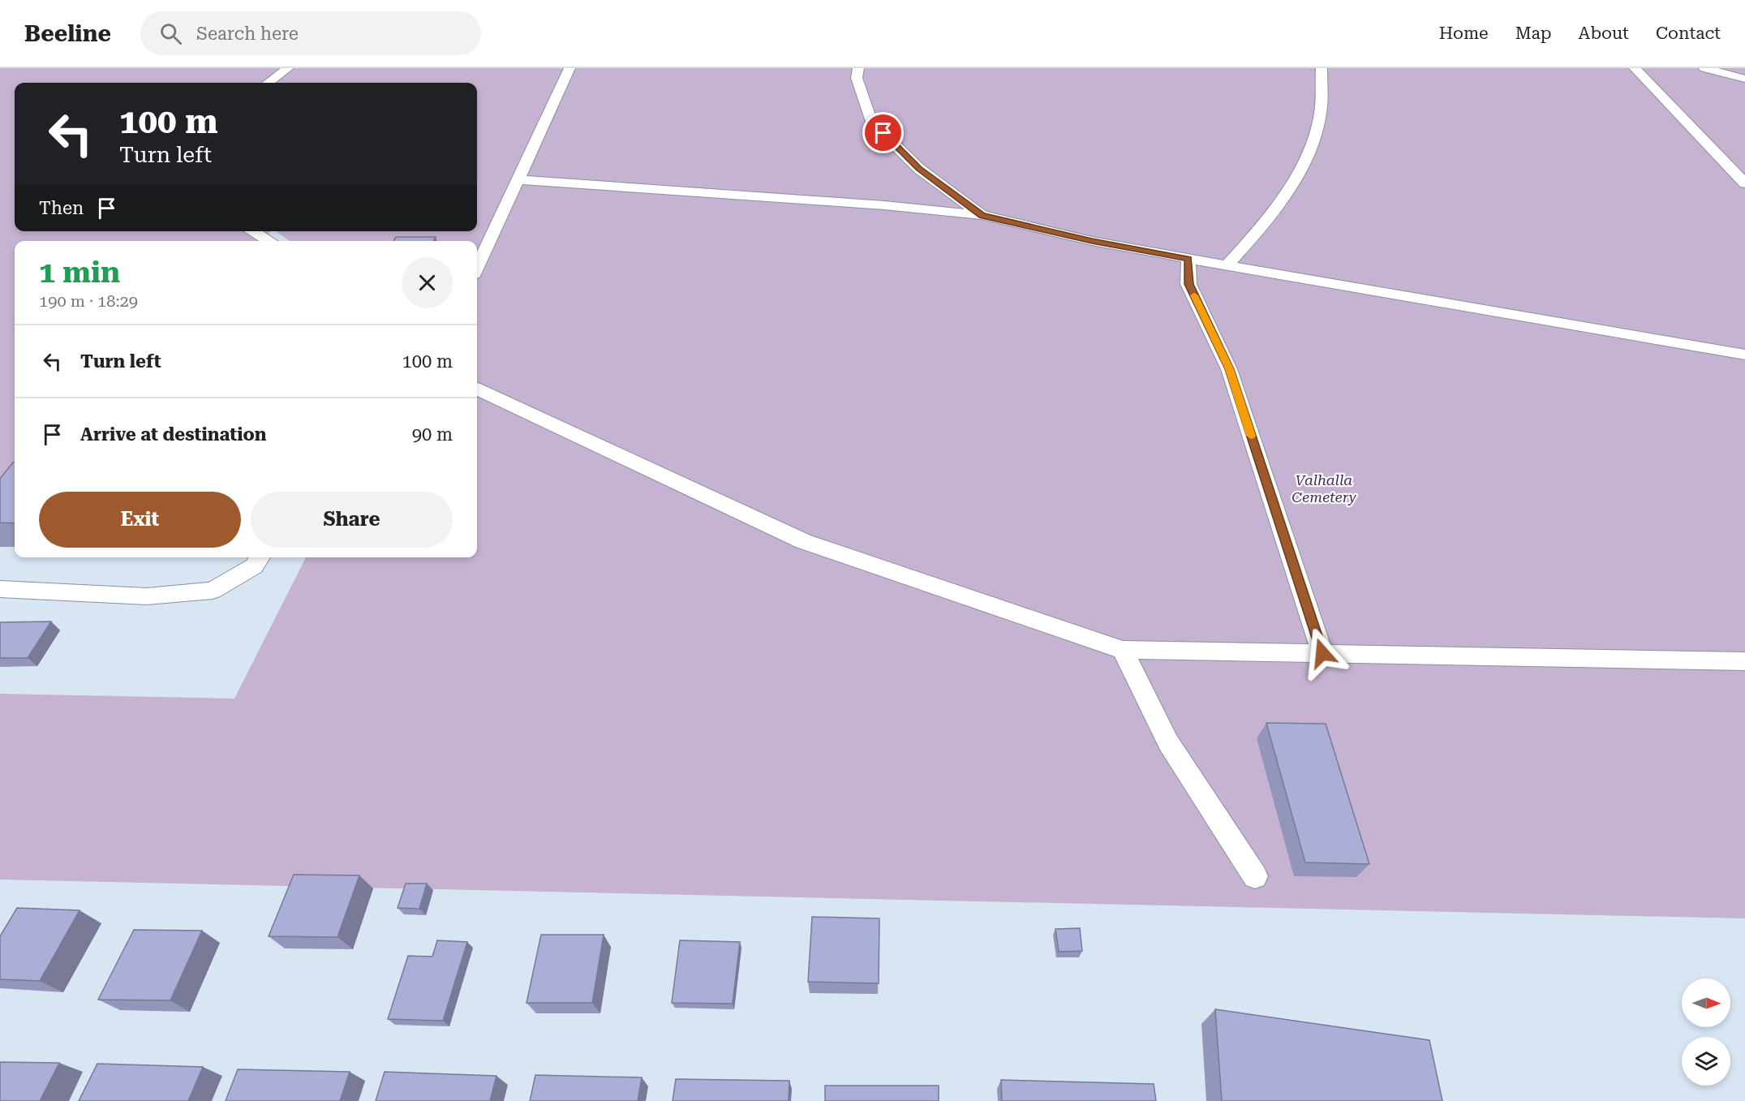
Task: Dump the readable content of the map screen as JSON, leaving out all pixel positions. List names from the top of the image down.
{
  "parks": ["Valhalla Cemetery"],
  "north": "right",
  "page": {
    "header": "Beeline",
    "search": "Search here",
    "nav": [
      "Home",
      "Map",
      "About",
      "Contact"
    ],
    "turn": ["100 m", "Turn left"],
    "then": "Then",
    "heading": ["1 min", "190 m · 18:29"],
    "list": [
      {
        "name": "Turn left",
        "value": "100 m"
      },
      {
        "name": "Arrive at destination",
        "value": "90 m"
      }
    ],
    "buttons": ["Exit", "Share"]
  }
}
